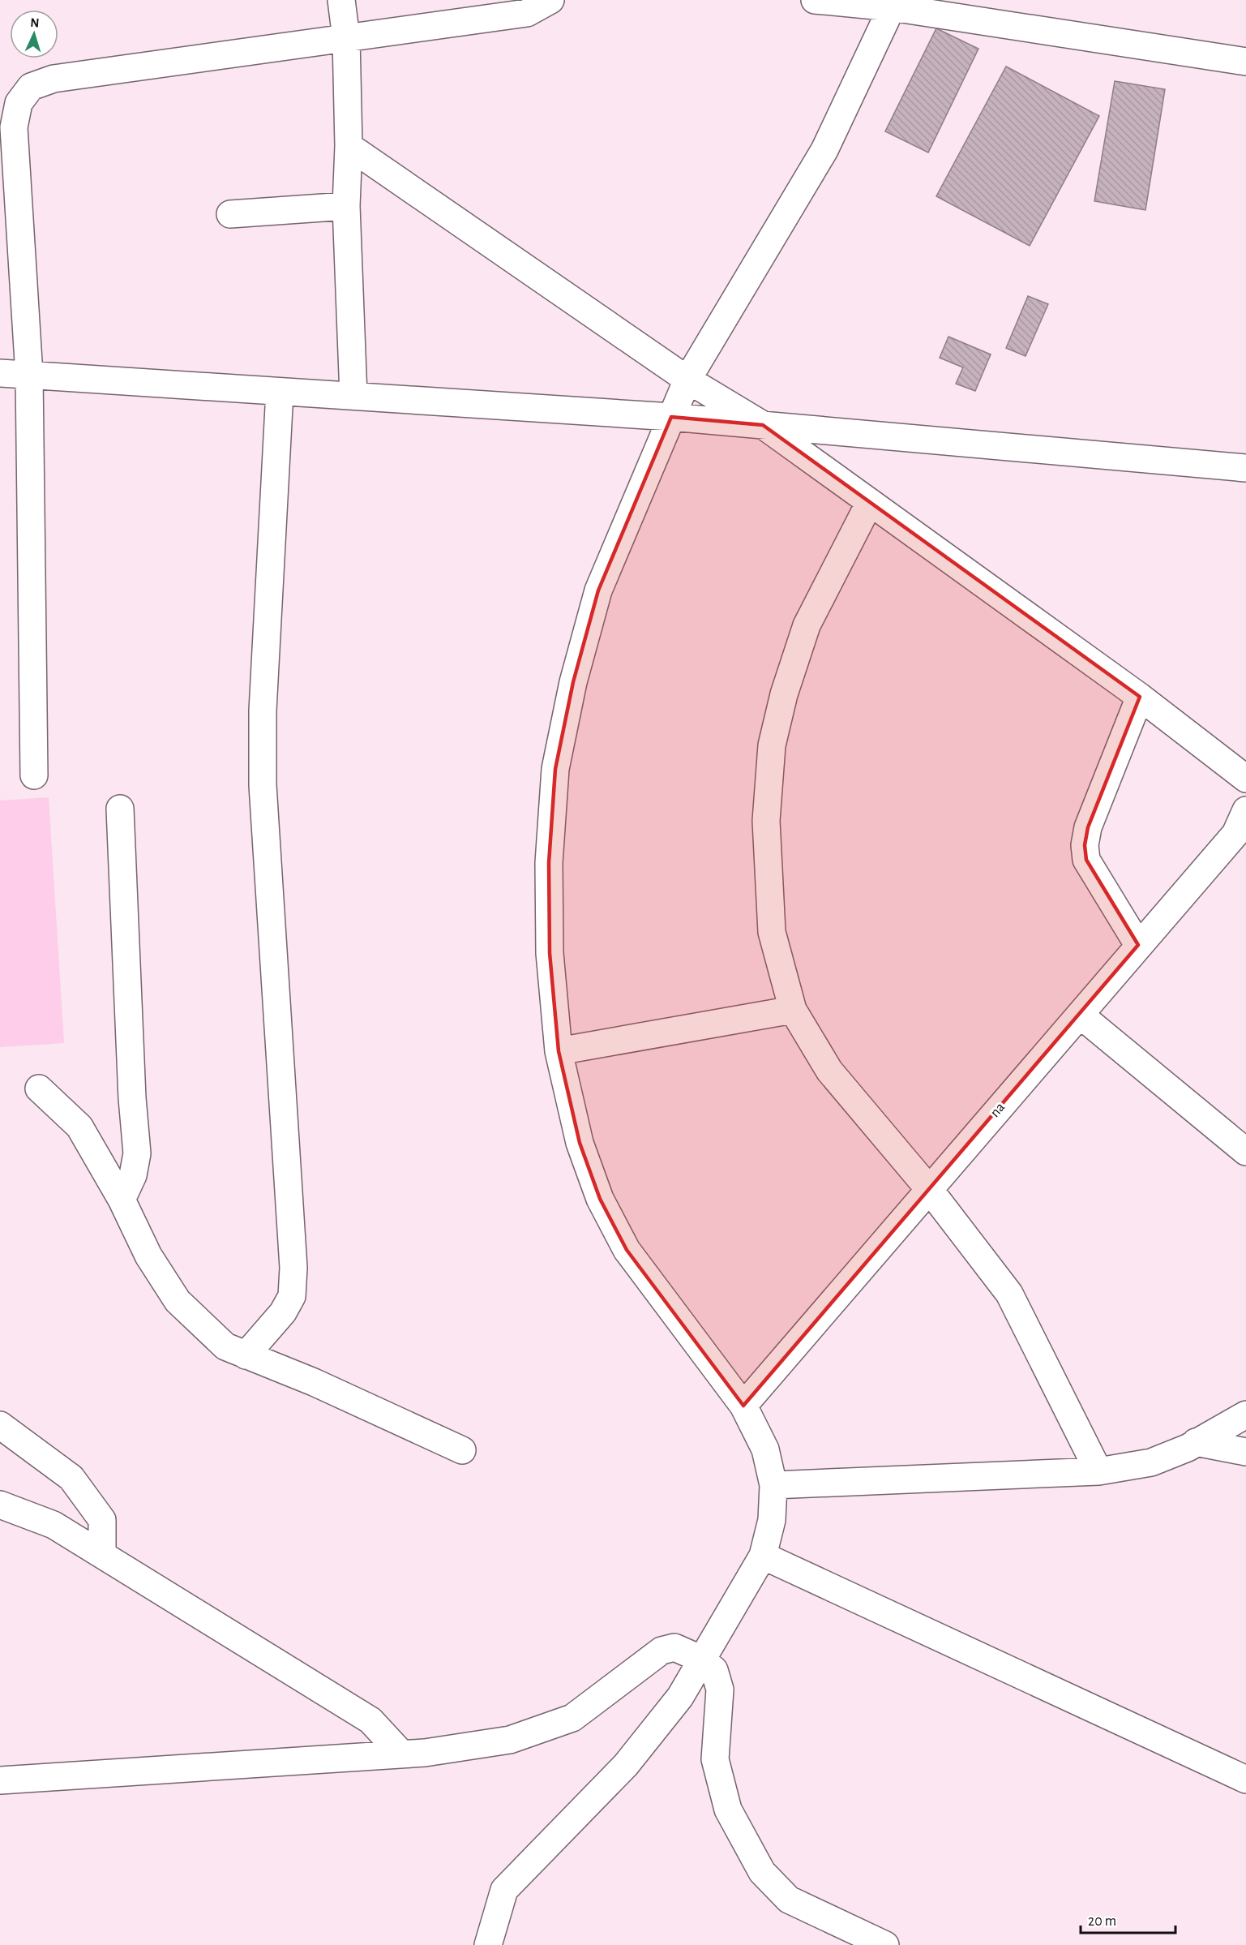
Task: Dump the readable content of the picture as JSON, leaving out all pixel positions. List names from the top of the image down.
{
  "streets": {
    "street": ["na"]
  },
  "scale_bar": "20 m",
  "north": "top"
}
